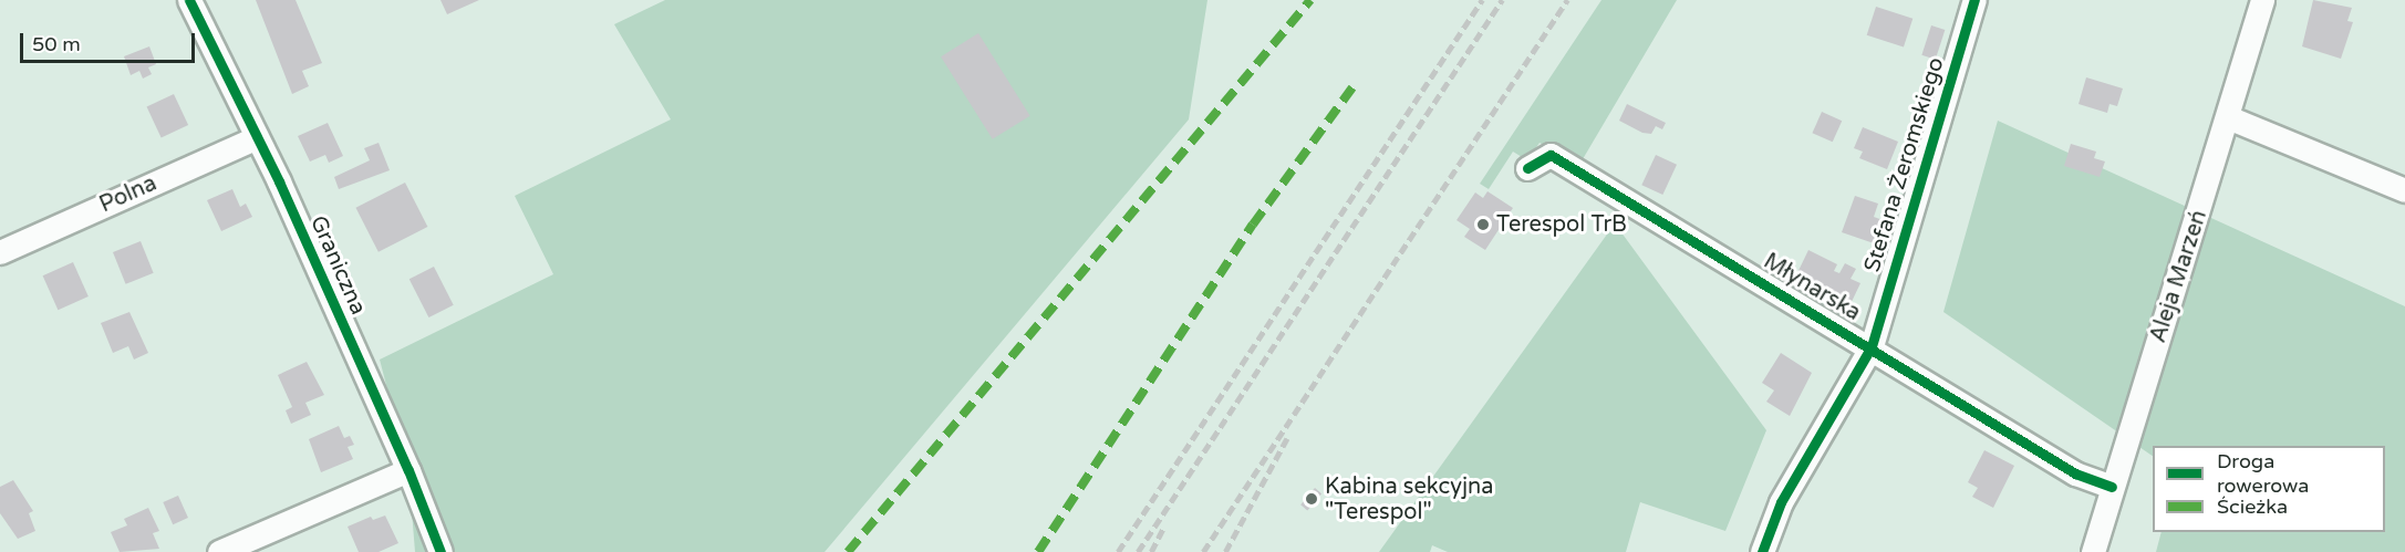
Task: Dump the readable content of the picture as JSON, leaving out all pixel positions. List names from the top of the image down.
{
  "streets": {
    "street": [
      "Stefana Żeromskiego",
      "Polna",
      "Graniczna",
      "Aleja Marzeń",
      "Młynarska"
    ]
  },
  "crossings": [
    ["Stefana Żeromskiego", "Młynarska"],
    ["Polna", "Graniczna"],
    ["Aleja Marzeń", "Młynarska"]
  ],
  "places": ["Terespol TrB", "Kabina sekcyjna \"Terespol\""],
  "legend": ["Droga rowerowa", "Ścieżka"],
  "scale_bar": "50 m"
}
